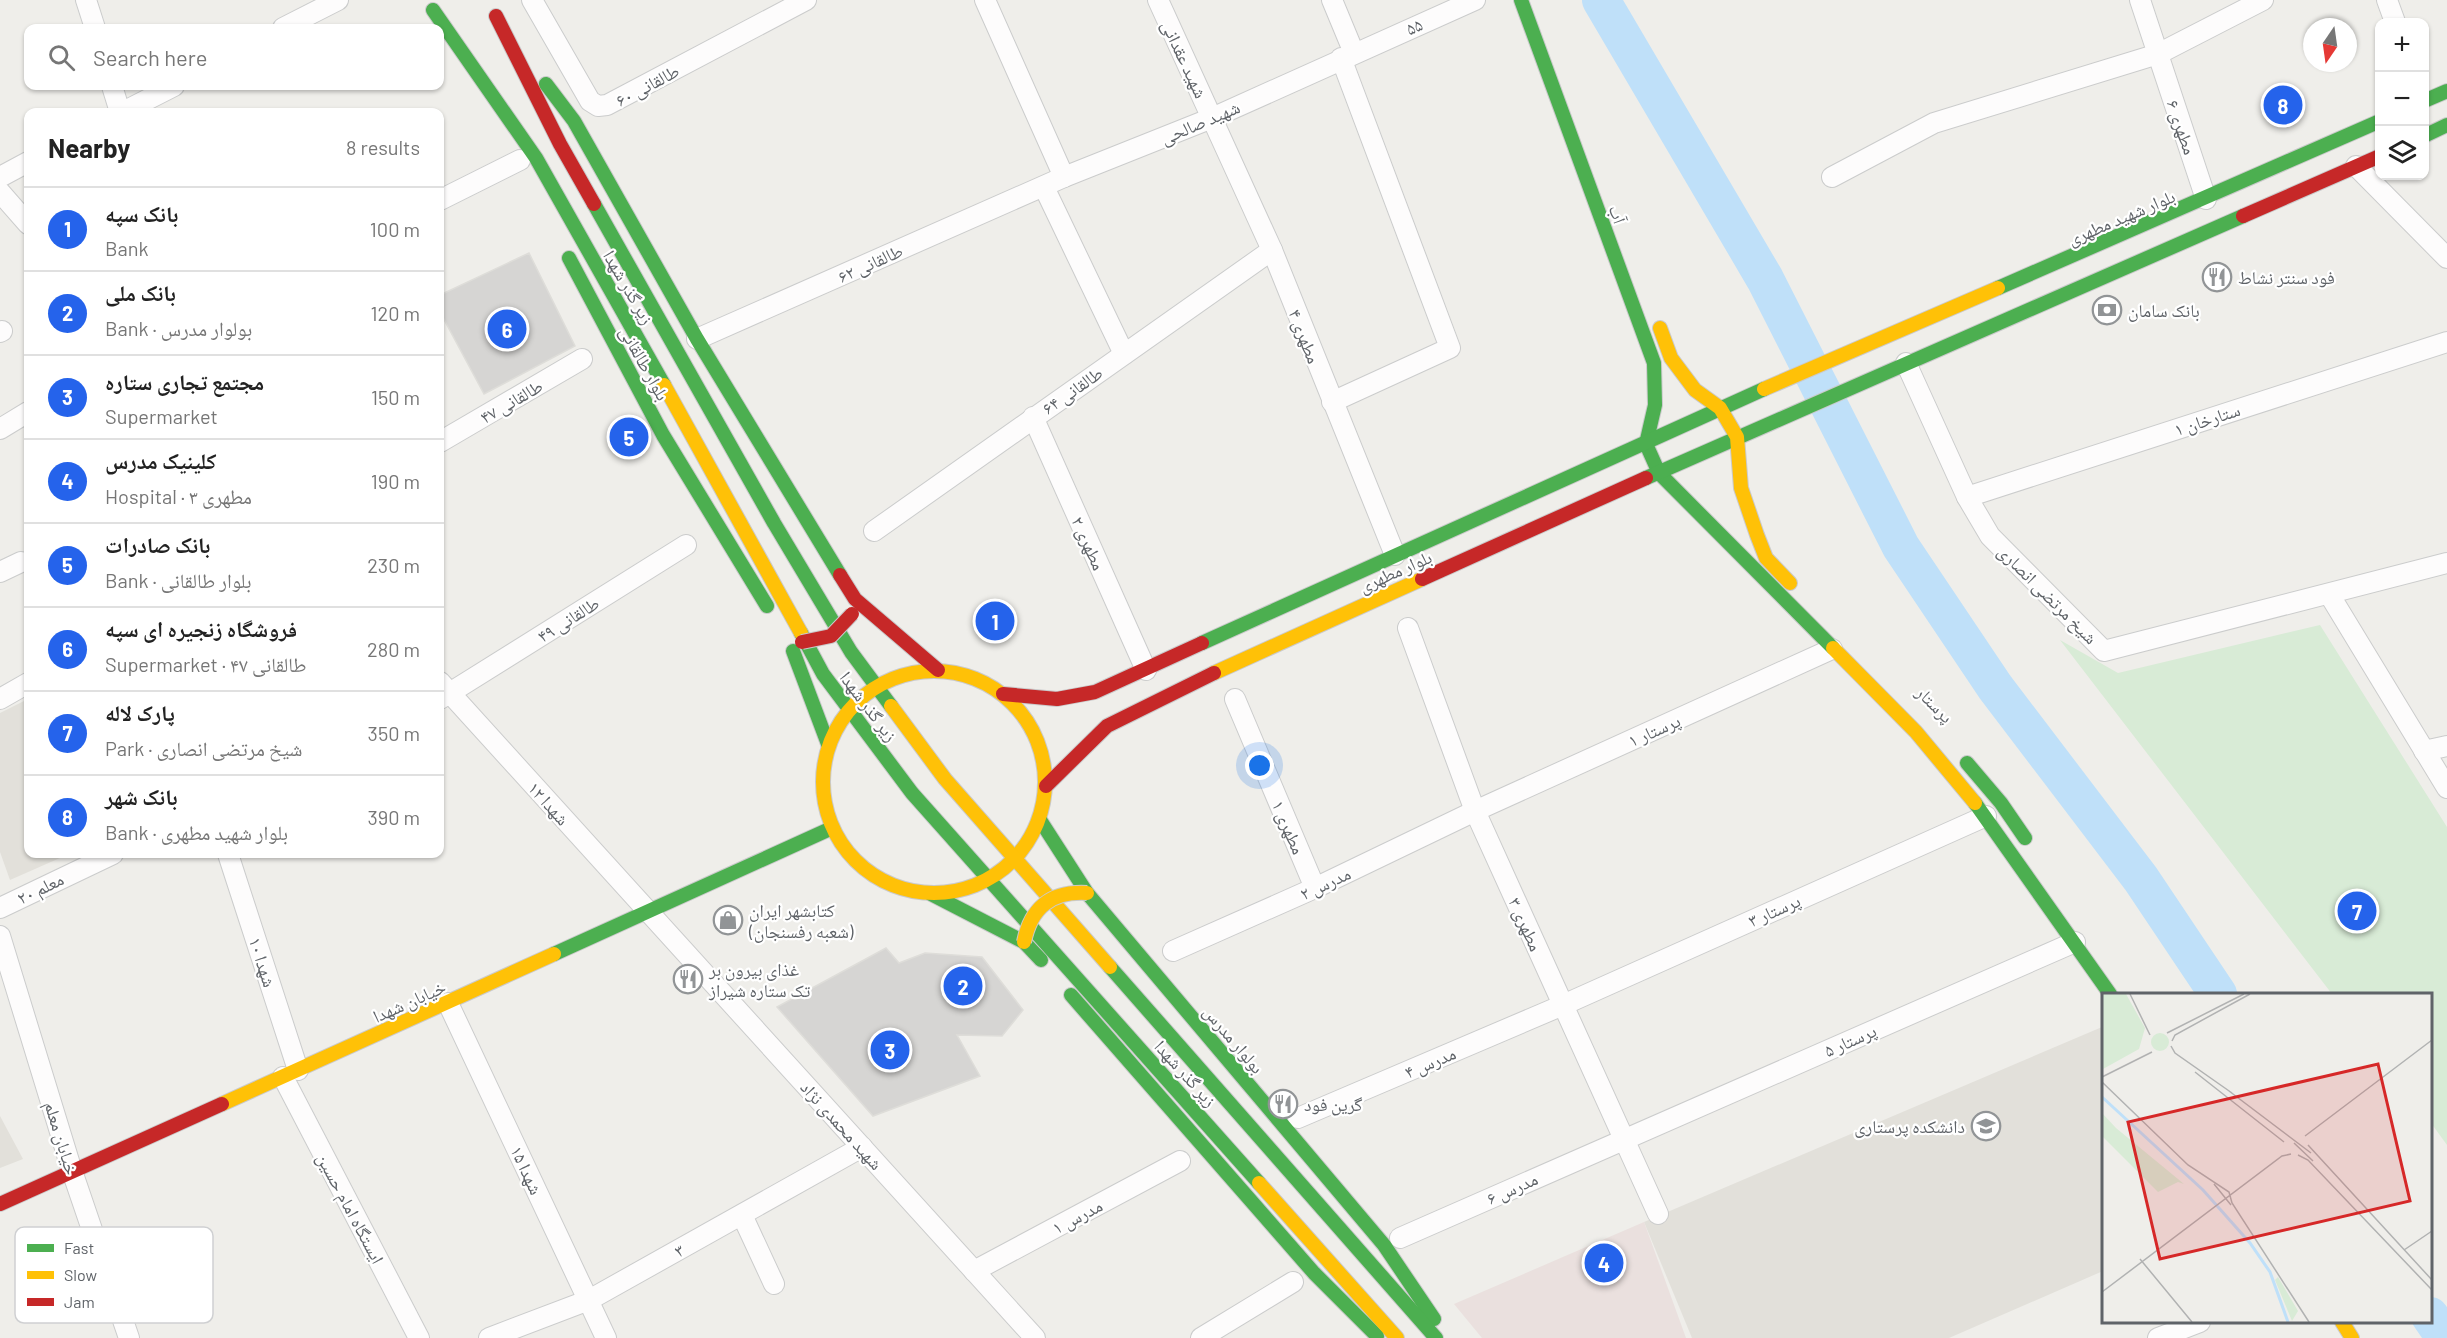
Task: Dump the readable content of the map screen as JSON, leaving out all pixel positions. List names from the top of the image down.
{
  "streets": {
    "main road": [
      "آب",
      "بلوار شهید مطهری",
      "زیر گذر شهدا",
      "بلوار طالقانی",
      "بلوار مطهری",
      "پرستار",
      "خیابان شهدا",
      "بولوار مدرس"
    ],
    "street": [
      "۵۵",
      "شهید عقدانی",
      "طالقانی ۶۰",
      "شهید صالحی",
      "مطهری ۶",
      "طالقانی ۶۲",
      "مطهری ۴",
      "طالقانی ۶۴",
      "طالقانی ۴۷",
      "ستارخان ۱",
      "مطهری ۲",
      "شیخ مرتضی انصاری",
      "طالقانی ۴۹",
      "پرستار ۱",
      "۱۲ شهدا",
      "مطهری ۱",
      "مدرس ۲",
      "معلم ۲۰",
      "پرستار ۳",
      "مطهری ۳",
      "شهدا ۱۰",
      "پرستار ۵",
      "مدرس ۴",
      "شهید محمدی نژاد",
      "خیابان معلم",
      "شهدا ۱۵",
      "مدرس ۶",
      "ایستگاه امام حسین",
      "مدرس ۱",
      "۳"
    ]
  },
  "crossings": [
    ["۵۵", "شهید صالحی"],
    ["شهید عقدانی", "شهید صالحی"],
    ["شهید عقدانی", "مطهری ۴"],
    ["شهید صالحی", "طالقانی ۶۲"],
    ["شهید صالحی", "مطهری ۴"],
    ["مطهری ۶", "بلوار شهید مطهری"],
    ["آب", "بلوار مطهری"],
    ["آب", "پرستار"],
    ["بلوار شهید مطهری", "بلوار مطهری"],
    ["مطهری ۴", "طالقانی ۶۴"],
    ["مطهری ۴", "بلوار مطهری"],
    ["طالقانی ۶۴", "مطهری ۲"],
    ["ستارخان ۱", "شیخ مرتضی انصاری"],
    ["مطهری ۲", "بلوار مطهری"],
    ["بلوار مطهری", "شیخ مرتضی انصاری"],
    ["بلوار مطهری", "پرستار"],
    ["پرستار", "پرستار ۱"],
    ["پرستار", "پرستار ۳"],
    ["پرستار", "پرستار ۵"],
    ["پرستار ۱", "مدرس ۲"],
    ["پرستار ۱", "مطهری ۳"],
    ["۱۲ شهدا", "خیابان شهدا"],
    ["۱۲ شهدا", "شهید محمدی نژاد"],
    ["مطهری ۱", "مدرس ۲"],
    ["مدرس ۲", "مطهری ۳"],
    ["پرستار ۳", "مطهری ۳"],
    ["پرستار ۳", "مدرس ۴"],
    ["مطهری ۳", "پرستار ۵"],
    ["مطهری ۳", "مدرس ۴"],
    ["مطهری ۳", "مدرس ۶"],
    ["شهدا ۱۰", "خیابان شهدا"],
    ["شهدا ۱۰", "ایستگاه امام حسین"],
    ["خیابان شهدا", "شهید محمدی نژاد"],
    ["خیابان شهدا", "خیابان معلم"],
    ["خیابان شهدا", "شهدا ۱۵"],
    ["خیابان شهدا", "ایستگاه امام حسین"],
    ["پرستار ۵", "مدرس ۶"],
    ["شهید محمدی نژاد", "مدرس ۱"],
    ["شهید محمدی نژاد", "۳"],
    ["شهدا ۱۵", "۳"]
  ],
  "places": {
    "restaurant": ["فود سنتر نشاط", "غذای بیرون بر تک ستاره شیراز", "گرین فود"],
    "bank": ["بانک سامان"],
    "shop": ["کتابشهر ایران (شعبه رفسنجان)"],
    "school or university": ["دانشکده پرستاری"]
  },
  "legend": ["Fast", "Slow", "Jam"],
  "north": "bottom",
  "page": {
    "map_buttons": ["+", "−"],
    "search": "Search here",
    "pins": [
      "8",
      "6",
      "5",
      "1",
      "7",
      "2",
      "3",
      "4"
    ],
    "heading": ["Nearby", "8 results"],
    "list": [
      {
        "mark": "1",
        "name": "بانک سپه",
        "note": "Bank",
        "value": "100 m"
      },
      {
        "mark": "2",
        "name": "بانک ملی",
        "note": "Bank · بولوار مدرس",
        "value": "120 m"
      },
      {
        "mark": "3",
        "name": "مجتمع تجاری ستاره",
        "note": "Supermarket",
        "value": "150 m"
      },
      {
        "mark": "4",
        "name": "کلینیک مدرس",
        "note": "Hospital · مطهری ۳",
        "value": "190 m"
      },
      {
        "mark": "5",
        "name": "بانک صادرات",
        "note": "Bank · بلوار طالقانی",
        "value": "230 m"
      },
      {
        "mark": "6",
        "name": "فروشگاه زنجیره ای سپه",
        "note": "Supermarket · طالقانی ۴۷",
        "value": "280 m"
      },
      {
        "mark": "7",
        "name": "پارک لاله",
        "note": "Park · شیخ مرتضی انصاری",
        "value": "350 m"
      },
      {
        "mark": "8",
        "name": "بانک شهر",
        "note": "Bank · بلوار شهید مطهری",
        "value": "390 m"
      }
    ]
  }
}
